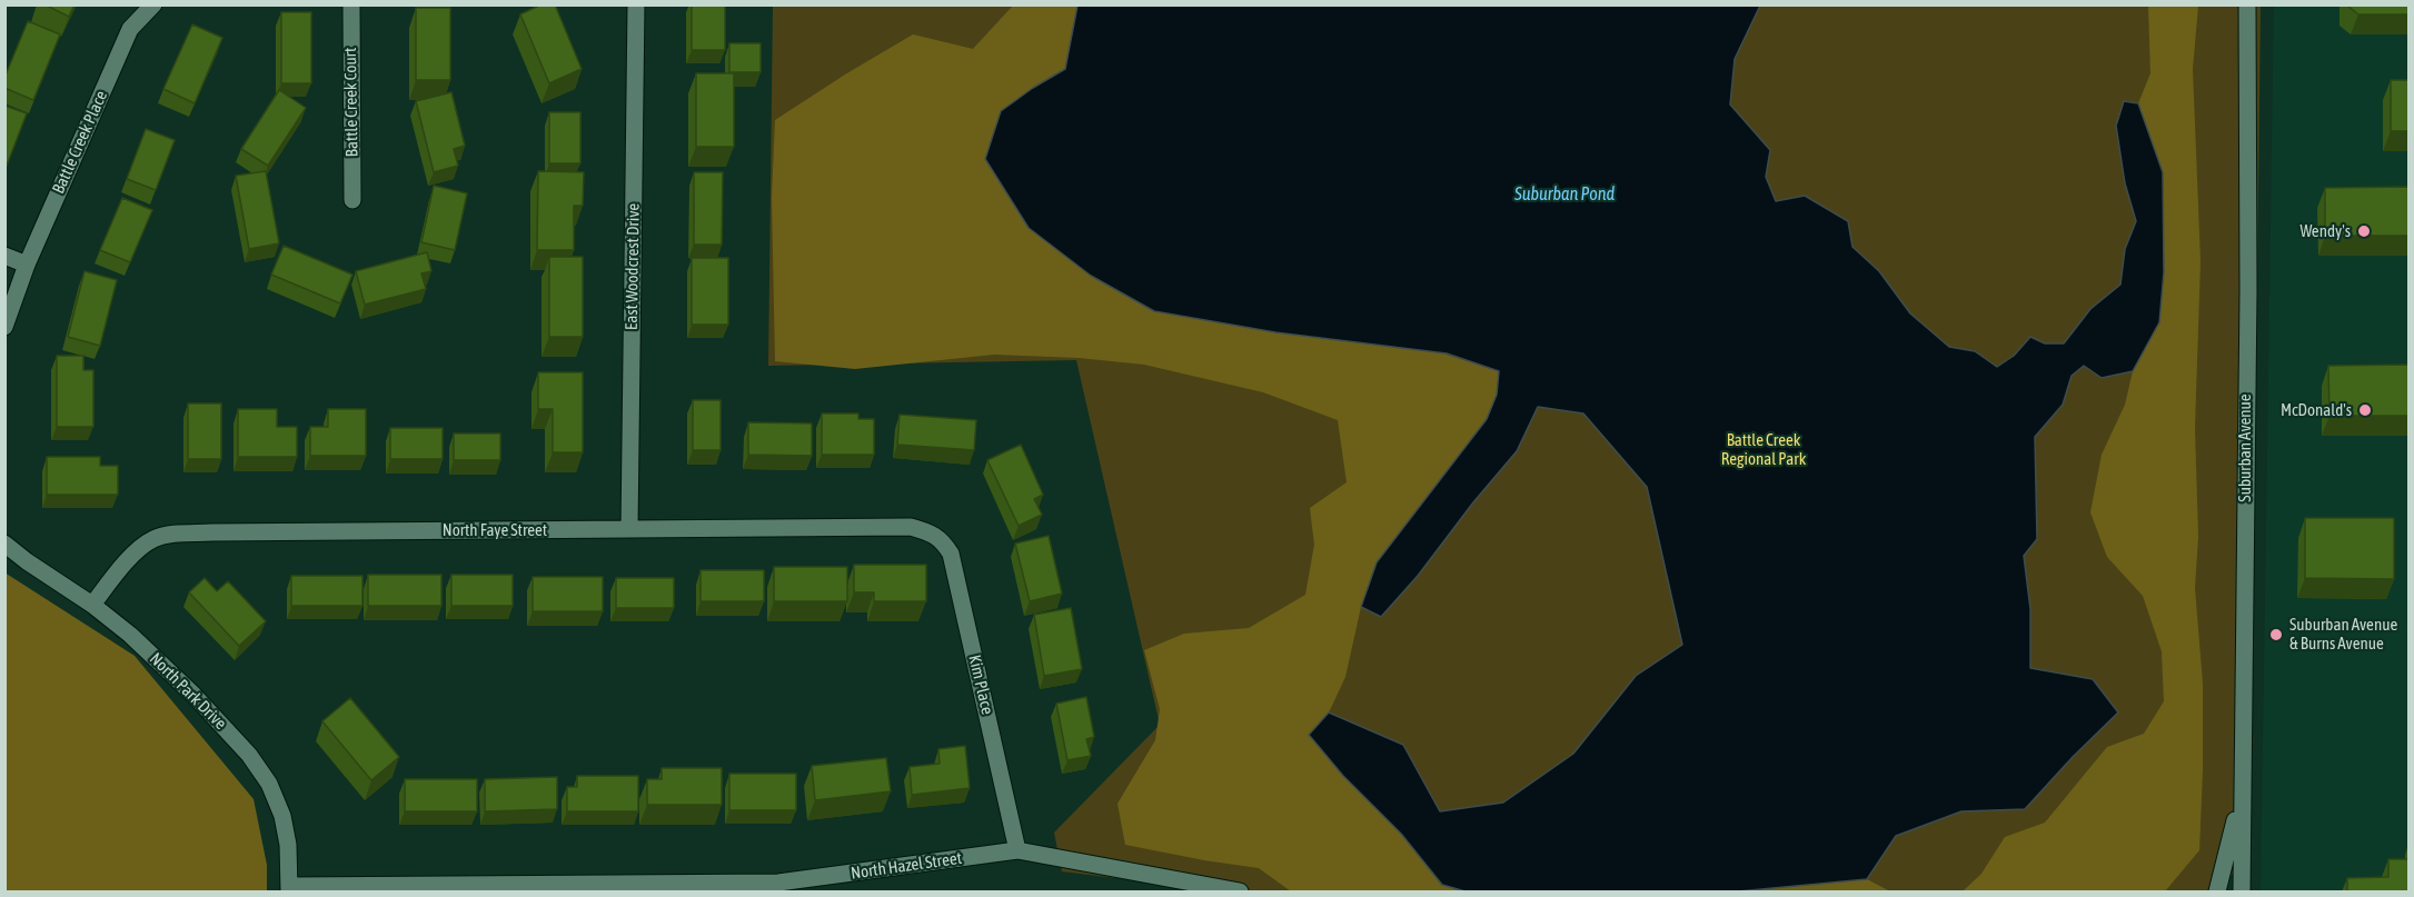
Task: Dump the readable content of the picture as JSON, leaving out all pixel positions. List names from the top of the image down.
{
  "streets": {
    "street": [
      "Battle Creek Court",
      "Battle Creek Place",
      "East Woodcrest Drive",
      "Suburban Avenue",
      "North Faye Street",
      "Kim Place",
      "North Park Drive",
      "North Hazel Street"
    ]
  },
  "crossings": [
    ["East Woodcrest Drive", "North Faye Street"],
    ["North Faye Street", "Kim Place"],
    ["North Faye Street", "North Park Drive"],
    ["Kim Place", "North Hazel Street"],
    ["North Park Drive", "North Hazel Street"]
  ],
  "water": ["Suburban Pond"],
  "parks": ["Battle Creek Regional Park"],
  "places": ["Wendy's", "McDonald's", "Suburban Avenue & Burns Avenue"]
}
